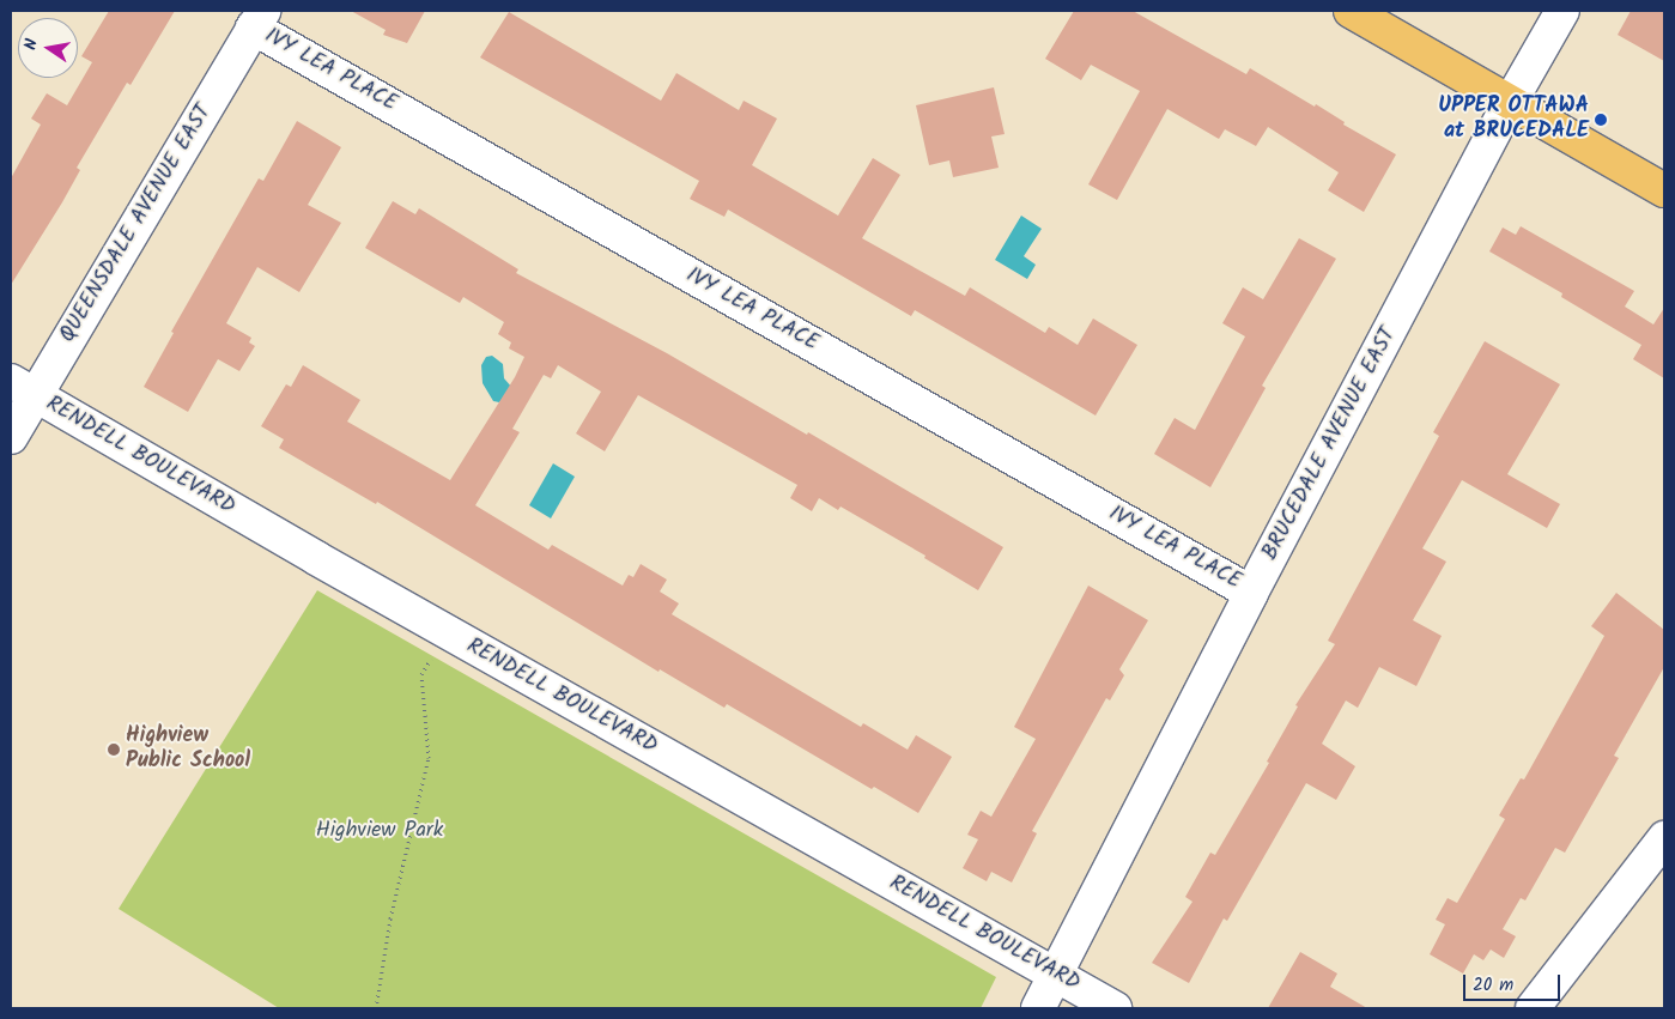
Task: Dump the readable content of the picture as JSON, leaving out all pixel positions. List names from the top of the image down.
{
  "streets": {
    "street": [
      "IVY LEA PLACE",
      "QUEENSDALE AVENUE EAST",
      "BRUCEDALE AVENUE EAST",
      "RENDELL BOULEVARD"
    ]
  },
  "crossings": [
    ["IVY LEA PLACE", "QUEENSDALE AVENUE EAST"],
    ["IVY LEA PLACE", "BRUCEDALE AVENUE EAST"],
    ["QUEENSDALE AVENUE EAST", "RENDELL BOULEVARD"],
    ["BRUCEDALE AVENUE EAST", "RENDELL BOULEVARD"]
  ],
  "parks": ["Highview Park"],
  "places": ["UPPER OTTAWA at BRUCEDALE", "Highview Public School"],
  "scale_bar": "20 m",
  "north": "left"
}
